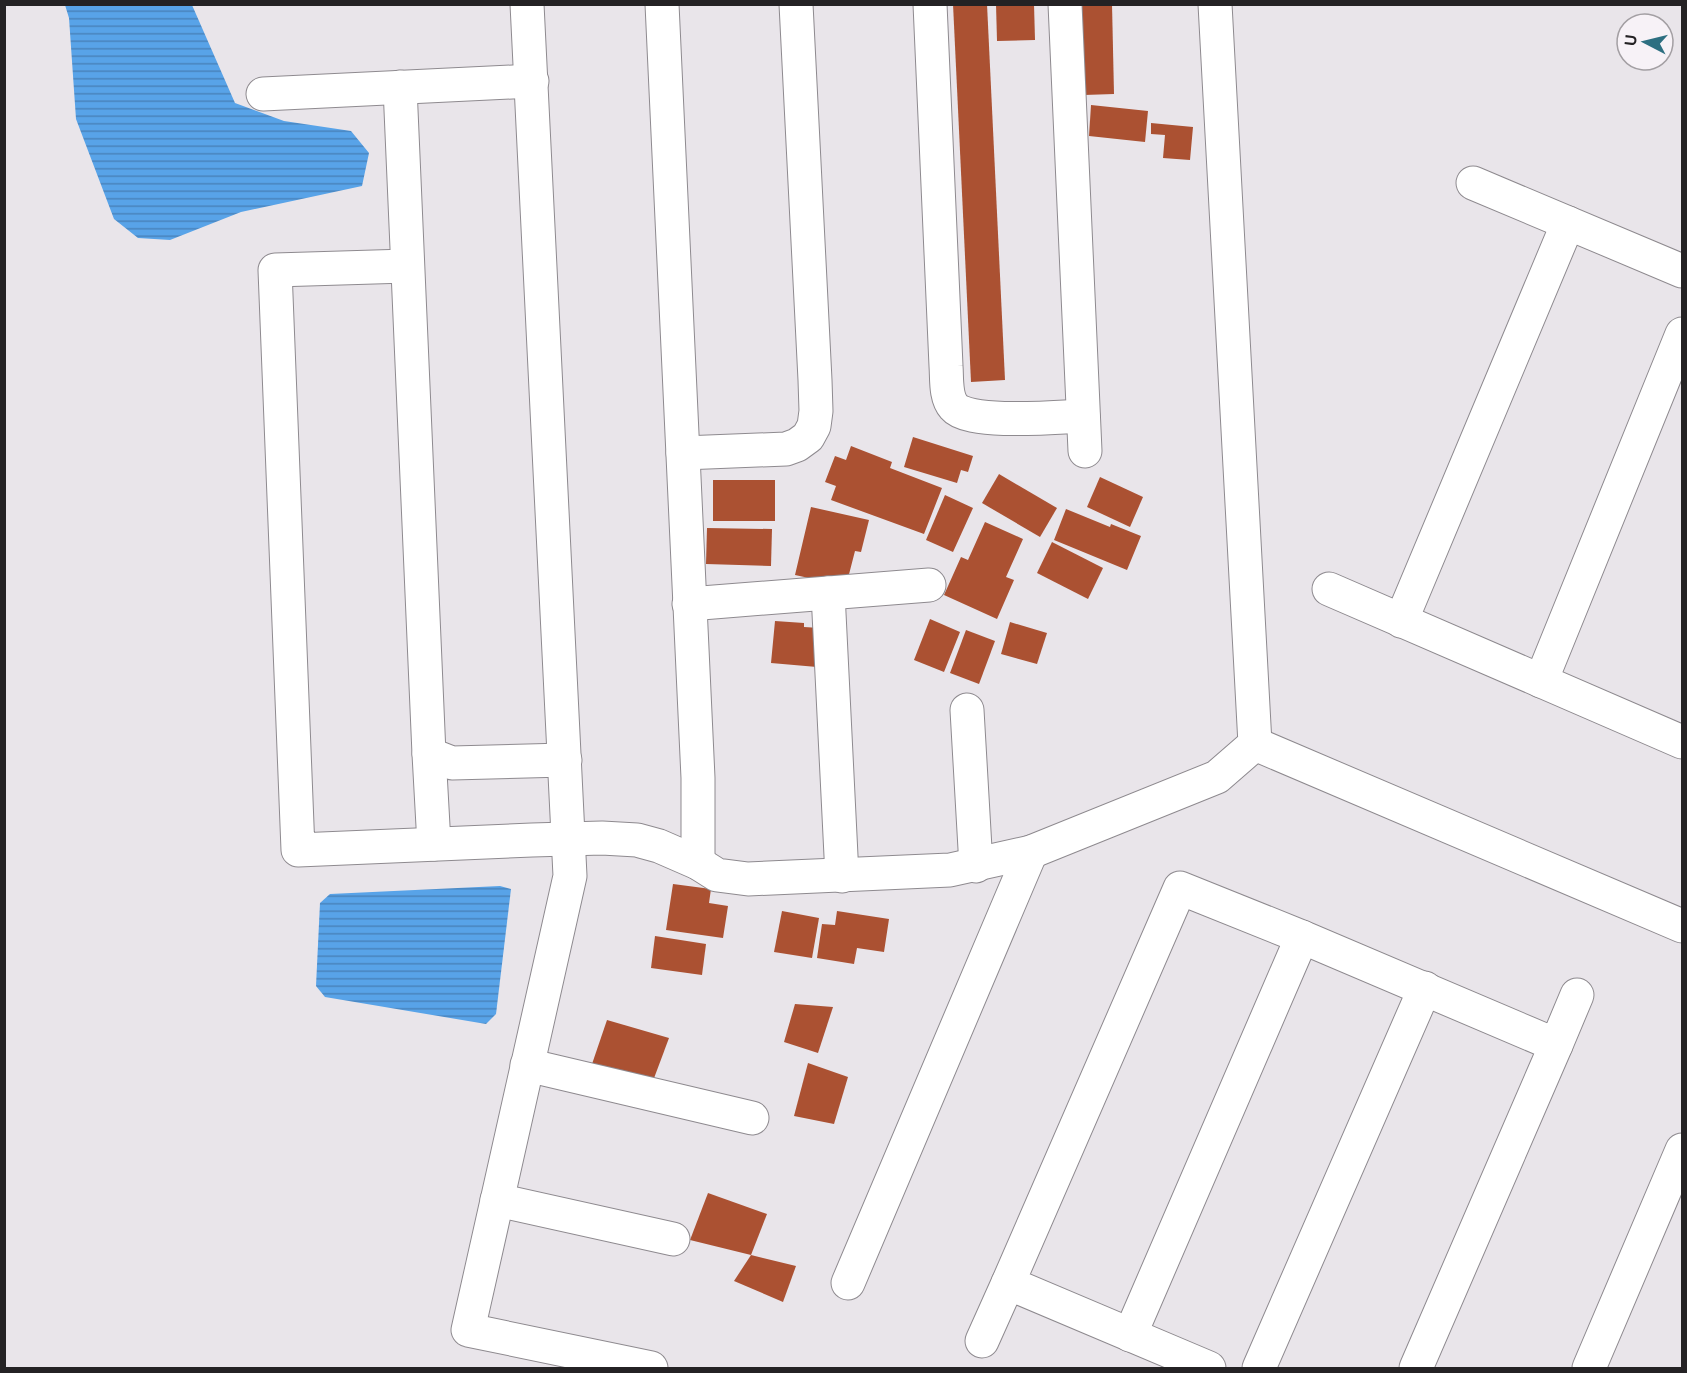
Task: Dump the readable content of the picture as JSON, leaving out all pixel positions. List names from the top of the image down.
{
  "north": "left"
}
